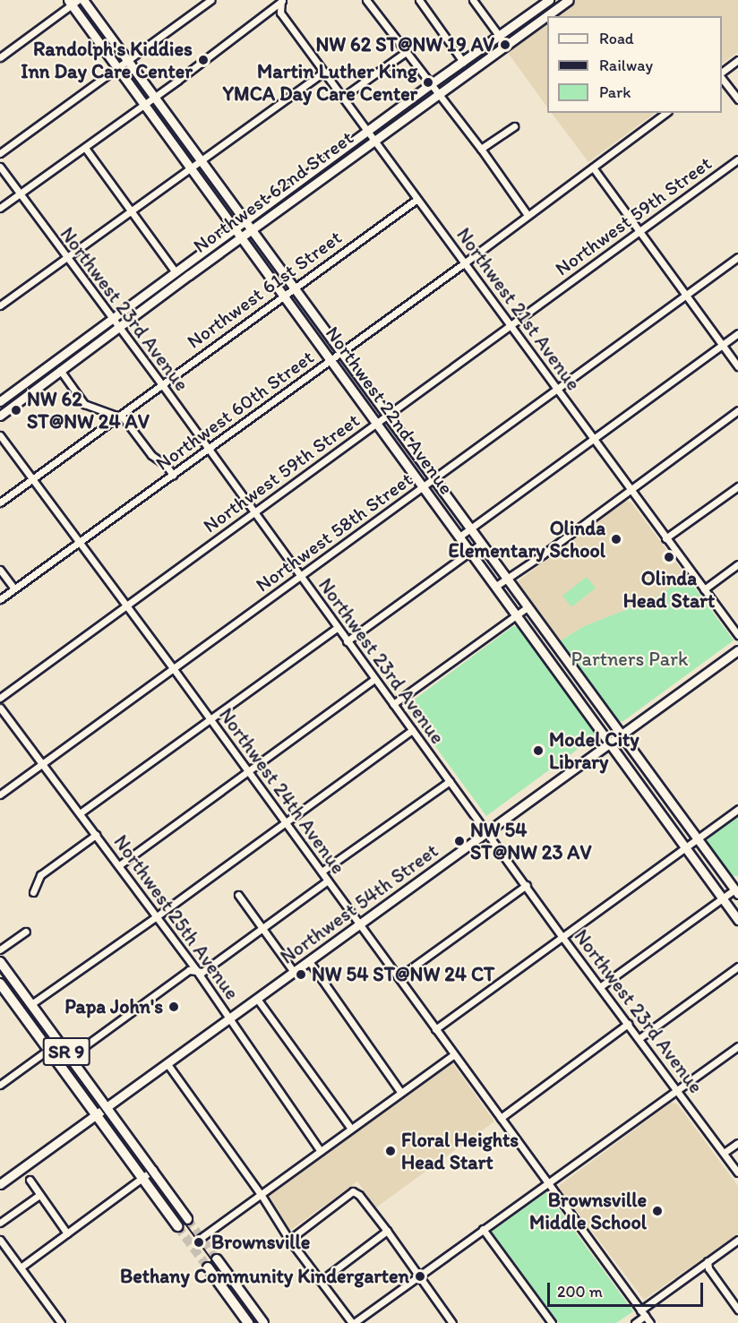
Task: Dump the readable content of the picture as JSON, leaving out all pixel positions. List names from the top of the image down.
{
  "streets": {
    "main road": [
      "Northwest 62nd Street",
      "Northwest 22nd Avenue",
      "Northwest 54th Street",
      "SR 9"
    ],
    "street": [
      "Northwest 59th Street",
      "Northwest 61st Street",
      "Northwest 23rd Avenue",
      "Northwest 21st Avenue",
      "Northwest 60th Street",
      "Northwest 58th Street",
      "Northwest 24th Avenue",
      "Northwest 25th Avenue"
    ]
  },
  "crossings": [
    ["Northwest 62nd Street", "Northwest 23rd Avenue"],
    ["Northwest 62nd Street", "Northwest 21st Avenue"],
    ["Northwest 62nd Street", "Northwest 22nd Avenue"],
    ["Northwest 59th Street", "Northwest 23rd Avenue"],
    ["Northwest 59th Street", "Northwest 21st Avenue"],
    ["Northwest 59th Street", "Northwest 22nd Avenue"],
    ["Northwest 59th Street", "Northwest 24th Avenue"],
    ["Northwest 61st Street", "Northwest 23rd Avenue"],
    ["Northwest 61st Street", "Northwest 21st Avenue"],
    ["Northwest 61st Street", "Northwest 22nd Avenue"],
    ["Northwest 61st Street", "Northwest 24th Avenue"],
    ["Northwest 23rd Avenue", "Northwest 60th Street"],
    ["Northwest 23rd Avenue", "Northwest 58th Street"],
    ["Northwest 23rd Avenue", "Northwest 54th Street"],
    ["Northwest 21st Avenue", "Northwest 60th Street"],
    ["Northwest 21st Avenue", "Northwest 58th Street"],
    ["Northwest 60th Street", "Northwest 22nd Avenue"],
    ["Northwest 60th Street", "Northwest 24th Avenue"],
    ["Northwest 22nd Avenue", "Northwest 58th Street"],
    ["Northwest 22nd Avenue", "Northwest 54th Street"],
    ["Northwest 58th Street", "Northwest 24th Avenue"],
    ["Northwest 58th Street", "Northwest 25th Avenue"],
    ["Northwest 24th Avenue", "Northwest 54th Street"],
    ["Northwest 54th Street", "Northwest 25th Avenue"],
    ["Northwest 54th Street", "SR 9"]
  ],
  "parks": ["Partners Park"],
  "places": [
    "NW 62 ST@NW 19 AV",
    "Randolph's Kiddies Inn Day Care Center",
    "Martin Luther King YMCA Day Care Center",
    "NW 62 ST@NW 24 AV",
    "Olinda Elementary School",
    "Olinda Head Start",
    "Model City Library",
    "NW 54 ST@NW 23 AV",
    "NW 54 ST@NW 24 CT",
    "Papa John's",
    "Floral Heights Head Start",
    "Brownsville Middle School",
    "Brownsville",
    "Bethany Community Kindergarten"
  ],
  "legend": ["Road", "Railway", "Park"],
  "scale_bar": "200 m"
}
